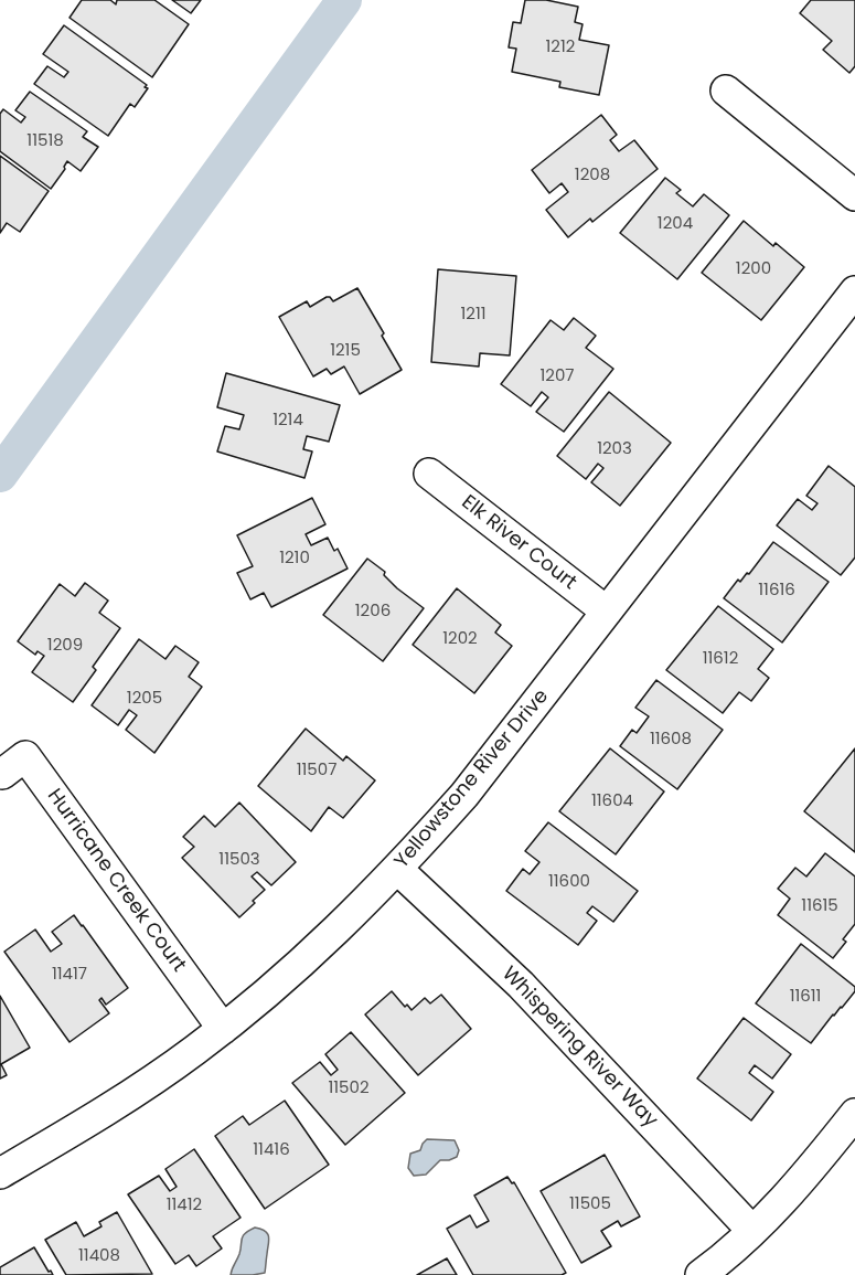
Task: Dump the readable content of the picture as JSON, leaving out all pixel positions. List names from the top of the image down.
{
  "streets": {
    "street": [
      "Elk River Court",
      "Yellowstone River Drive",
      "Hurricane Creek Court",
      "Whispering River Way"
    ]
  },
  "crossings": [
    ["Elk River Court", "Yellowstone River Drive"],
    ["Yellowstone River Drive", "Hurricane Creek Court"],
    ["Yellowstone River Drive", "Whispering River Way"]
  ],
  "house_numbers": [
    "1212",
    "11518",
    "1208",
    "1204",
    "1200",
    "1211",
    "1215",
    "1207",
    "1214",
    "1203",
    "1210",
    "11616",
    "1206",
    "1202",
    "1209",
    "11612",
    "1205",
    "11608",
    "11507",
    "11604",
    "11503",
    "11600",
    "11615",
    "11417",
    "11611",
    "11502",
    "11416",
    "11505",
    "11412",
    "11408"
  ]
}
